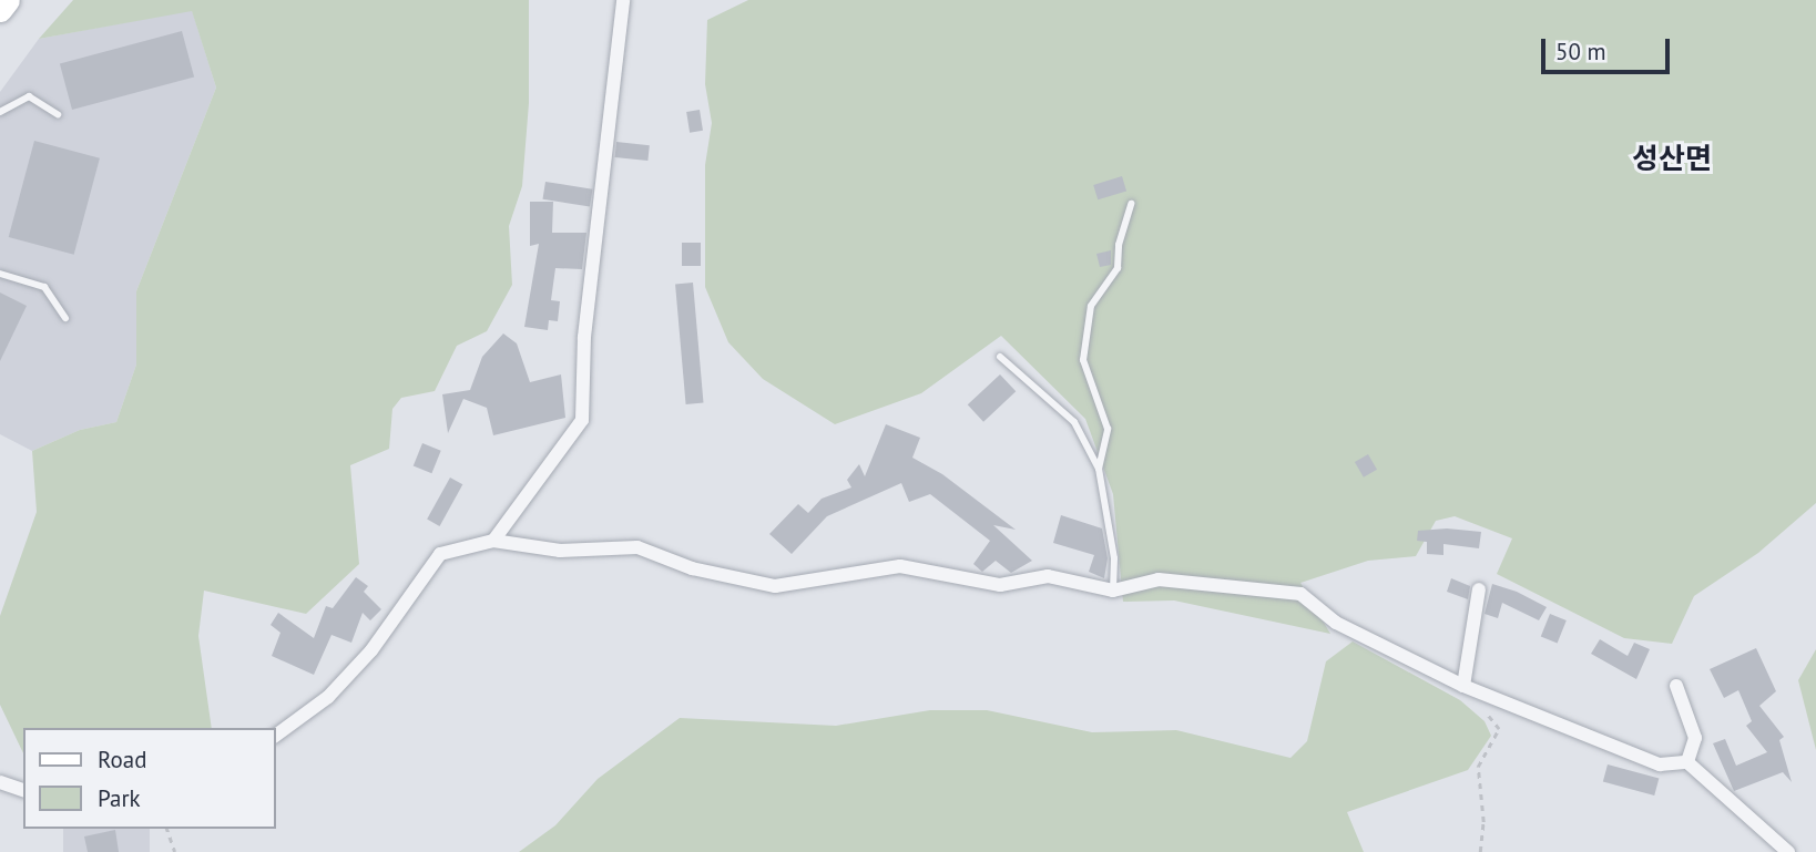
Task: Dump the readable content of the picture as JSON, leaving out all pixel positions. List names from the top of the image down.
{
  "districts": ["성산면"],
  "legend": ["Road", "Park"],
  "scale_bar": "50 m"
}
